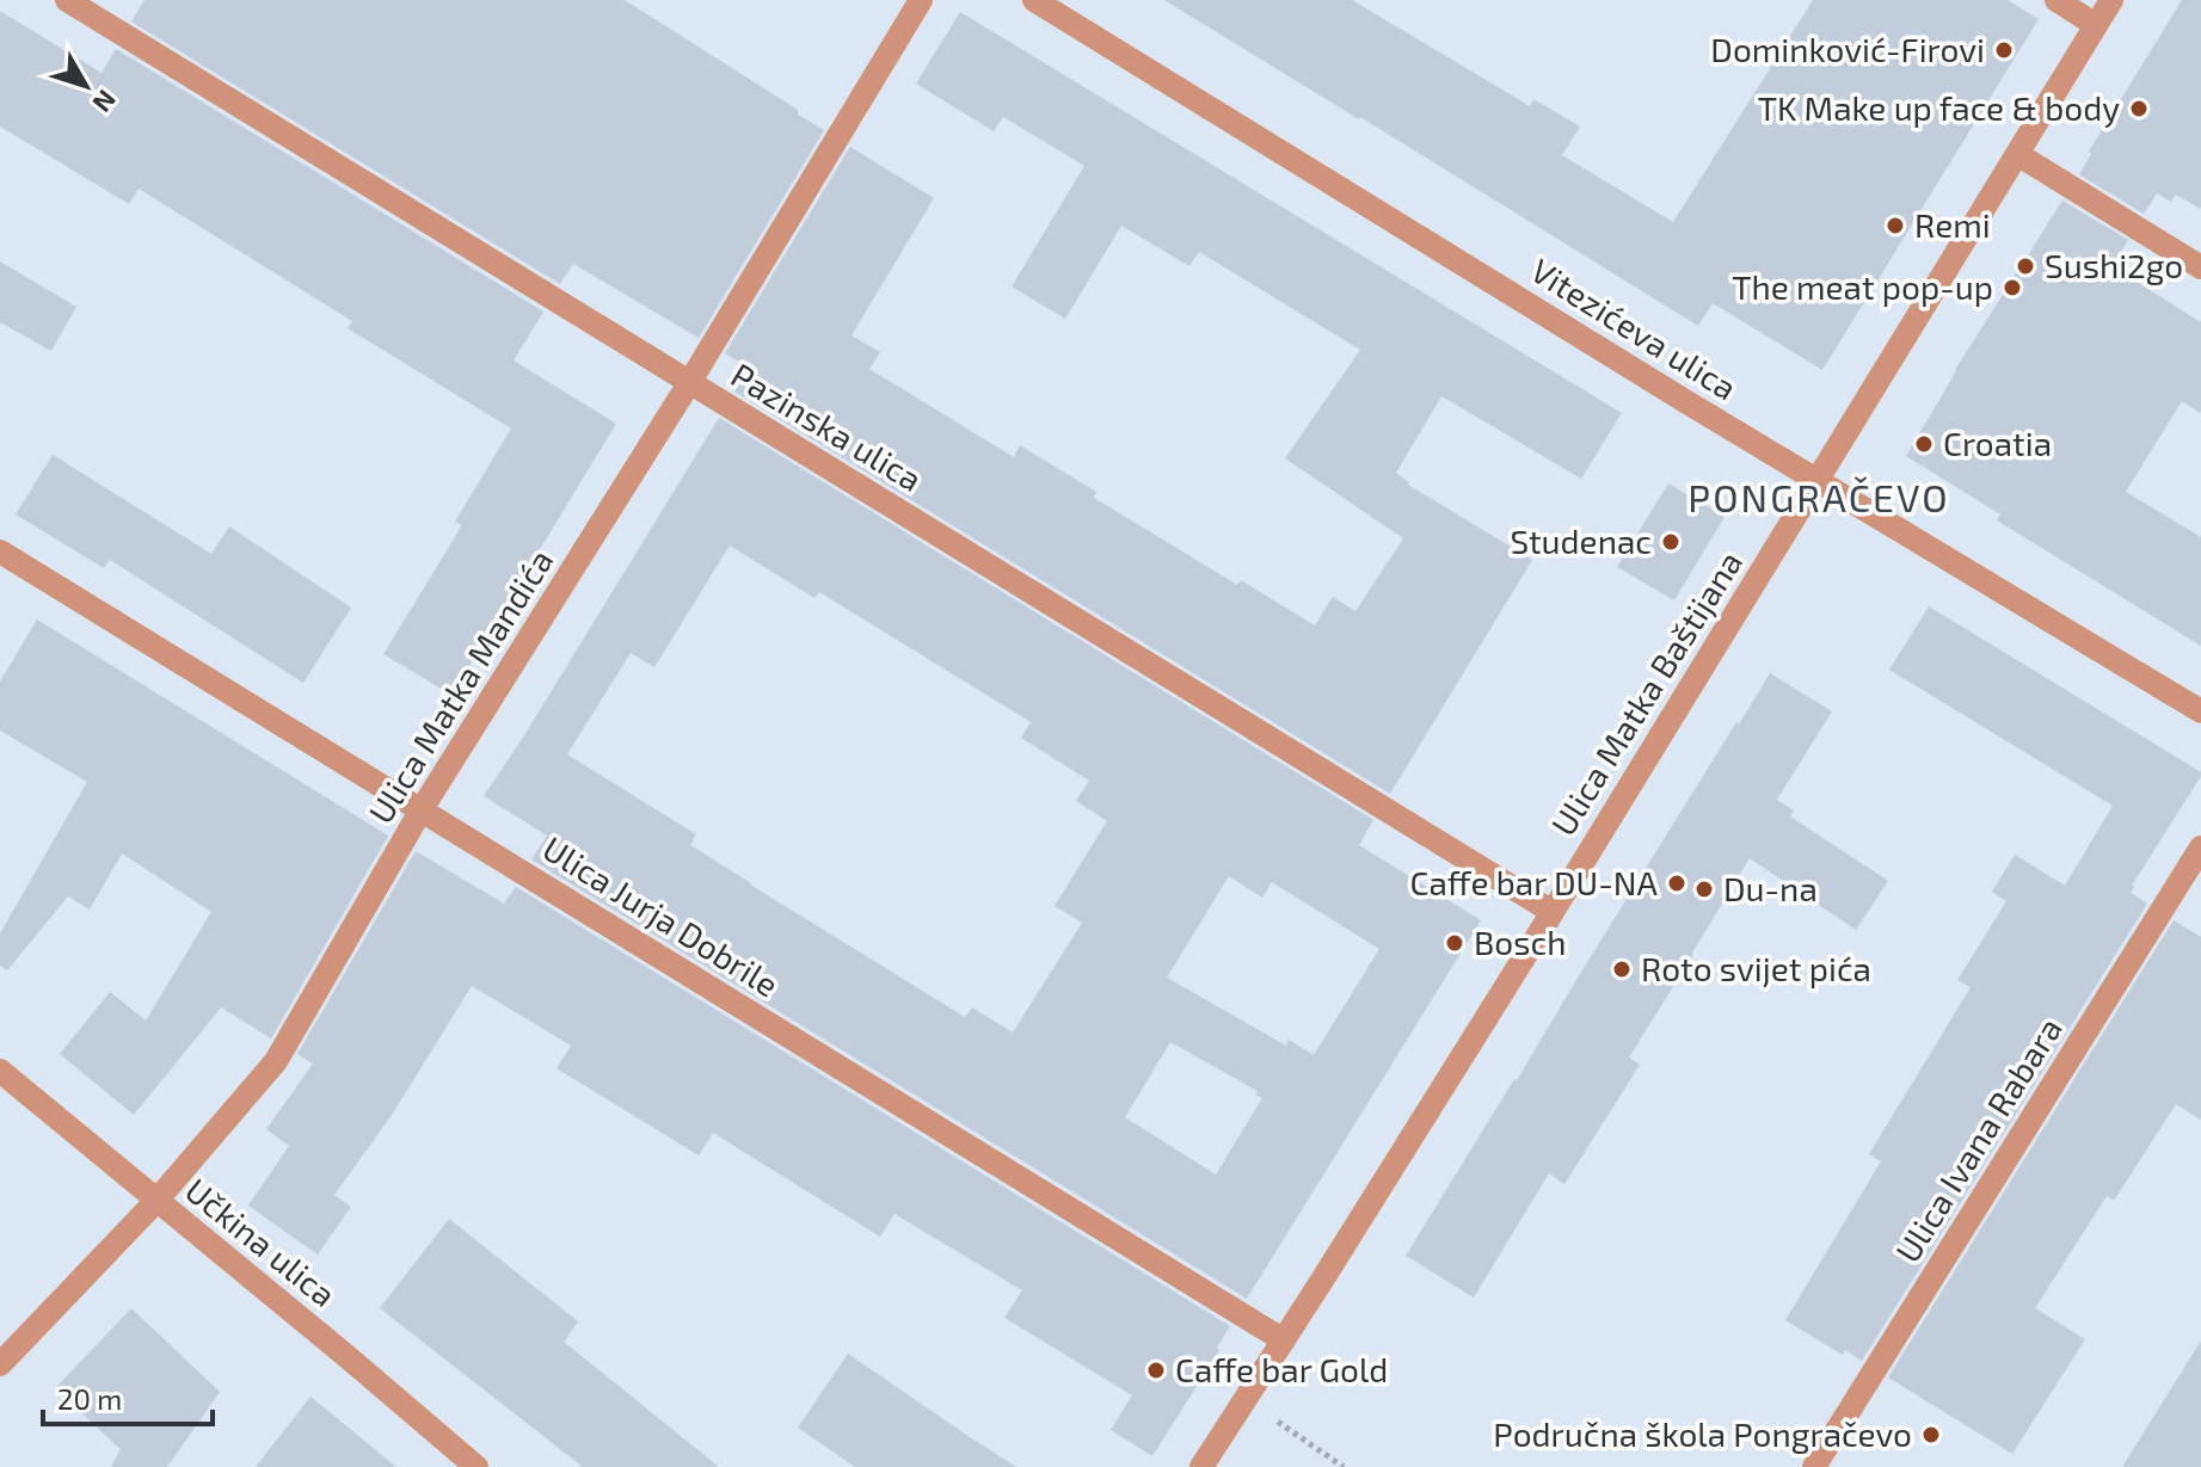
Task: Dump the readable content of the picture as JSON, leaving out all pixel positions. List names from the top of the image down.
{
  "streets": {
    "street": [
      "Vitezićeva ulica",
      "Pazinska ulica",
      "Ulica Matka Mandića",
      "Ulica Matka Baštijana",
      "Ulica Jurja Dobrile",
      "Ulica Ivana Rabara",
      "Učkina ulica"
    ]
  },
  "crossings": [
    ["Vitezićeva ulica", "Ulica Matka Baštijana"],
    ["Pazinska ulica", "Ulica Matka Mandića"],
    ["Pazinska ulica", "Ulica Matka Baštijana"],
    ["Ulica Matka Mandića", "Ulica Jurja Dobrile"],
    ["Ulica Matka Mandića", "Učkina ulica"],
    ["Ulica Matka Baštijana", "Ulica Jurja Dobrile"]
  ],
  "districts": ["PONGRAČEVO"],
  "places": [
    "Dominković-Firovi",
    "TK Make up face & body",
    "Remi",
    "Sushi2go",
    "The meat pop-up",
    "Croatia",
    "Studenac",
    "Caffe bar DU-NA",
    "Du-na",
    "Bosch",
    "Roto svijet pića",
    "Caffe bar Gold",
    "Područna škola Pongračevo"
  ],
  "scale_bar": "20 m",
  "north": "bottom right"
}
